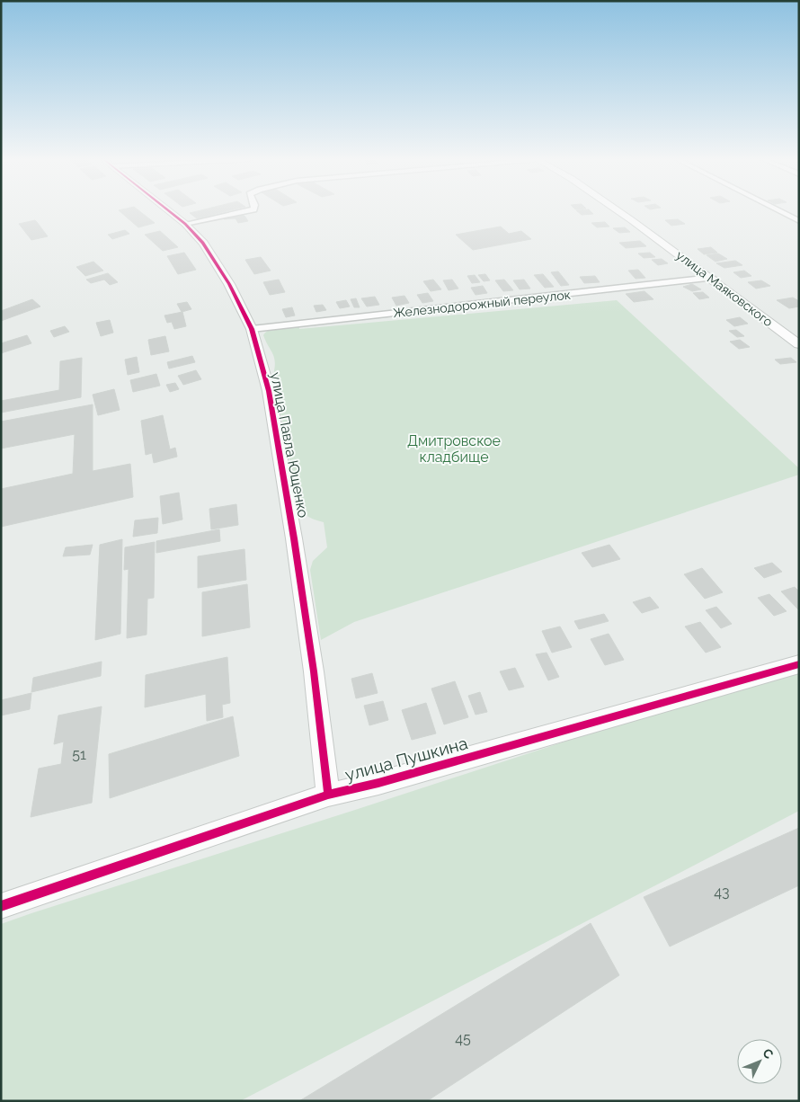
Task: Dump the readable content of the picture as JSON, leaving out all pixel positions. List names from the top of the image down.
{
  "streets": {
    "street": [
      "улица Маяковского",
      "Железнодорожный переулок",
      "улица Павла Ющенко",
      "улица Пушкина"
    ]
  },
  "crossings": [
    ["улица Маяковского", "Железнодорожный переулок"],
    ["Железнодорожный переулок", "улица Павла Ющенко"],
    ["улица Павла Ющенко", "улица Пушкина"]
  ],
  "parks": ["Дмитровское кладбище"],
  "house_numbers": ["51", "43", "45"],
  "north": "top right"
}
